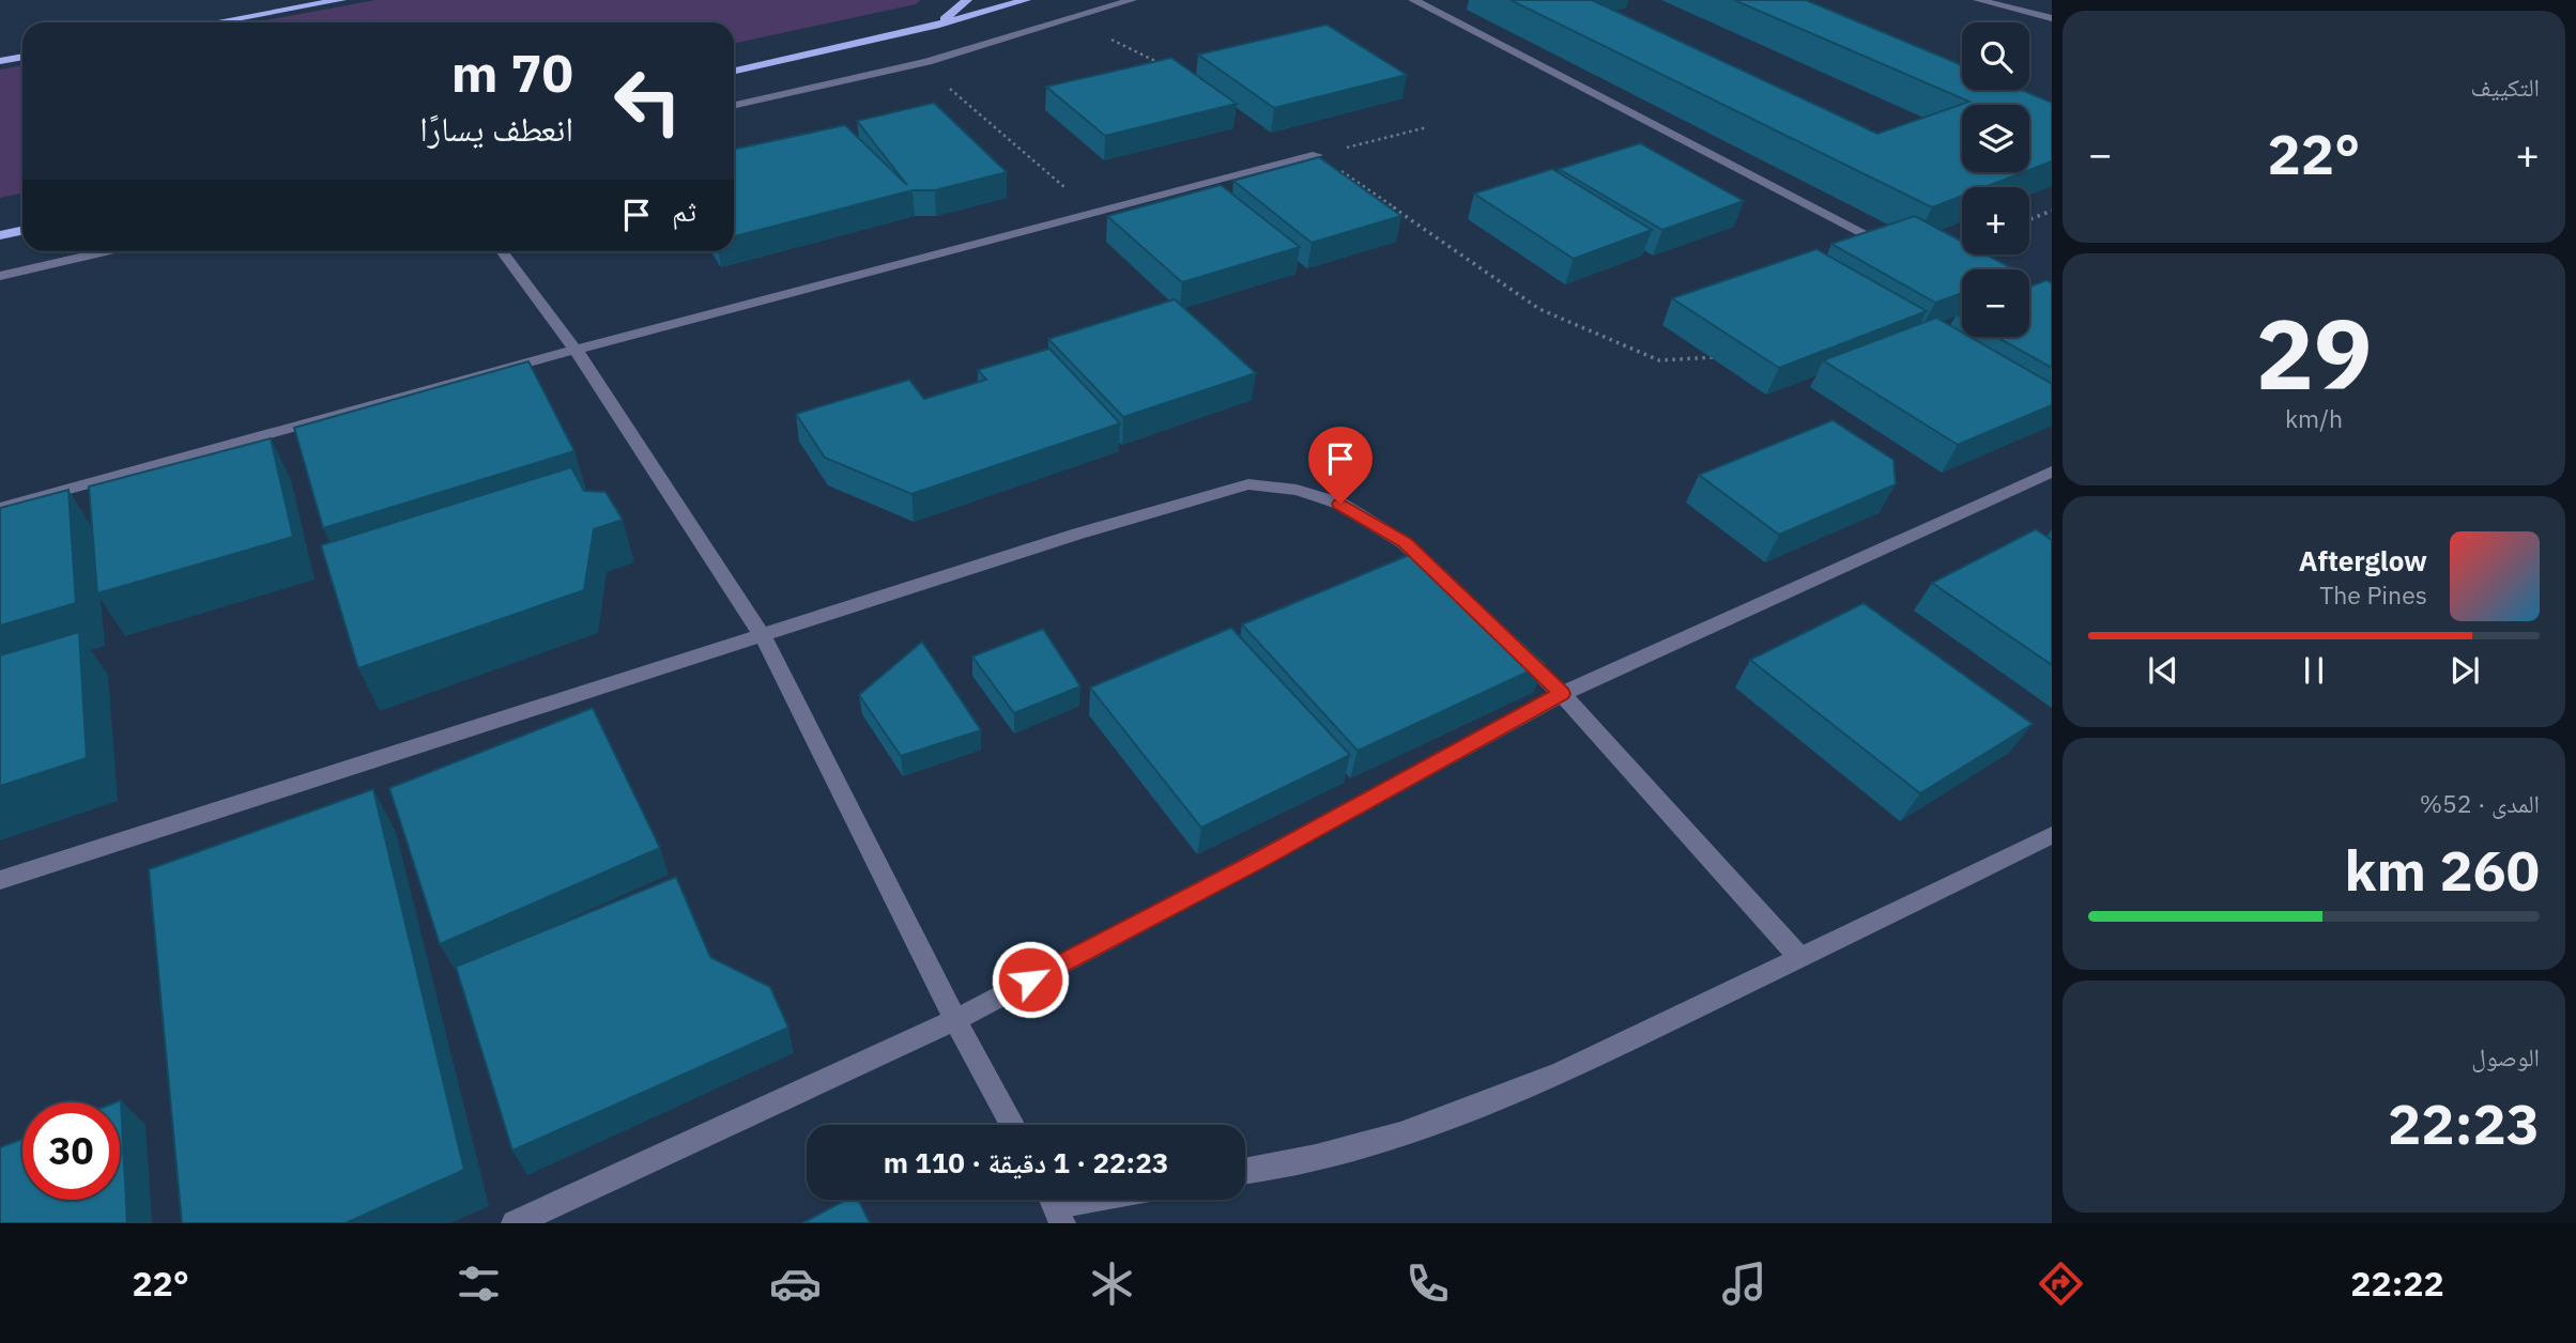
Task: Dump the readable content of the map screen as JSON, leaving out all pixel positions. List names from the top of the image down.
{
  "page": {
    "tile": [
      "التكييف",
      ["29", "km/h"],
      ["المدى · 52%", "260 km"],
      ["الوصول", "22:23"]
    ],
    "map_buttons": ["+", "−"],
    "turn": ["70 m", "انعطف يسارًا"],
    "heat": ["−", "22°", "+"],
    "then": "ثم",
    "song": ["Afterglow", "The Pines"],
    "limit": "30",
    "trip": "22:23 · 1 دقيقة · 110 m",
    "tabs": ["22:22", "22°"]
  }
}
